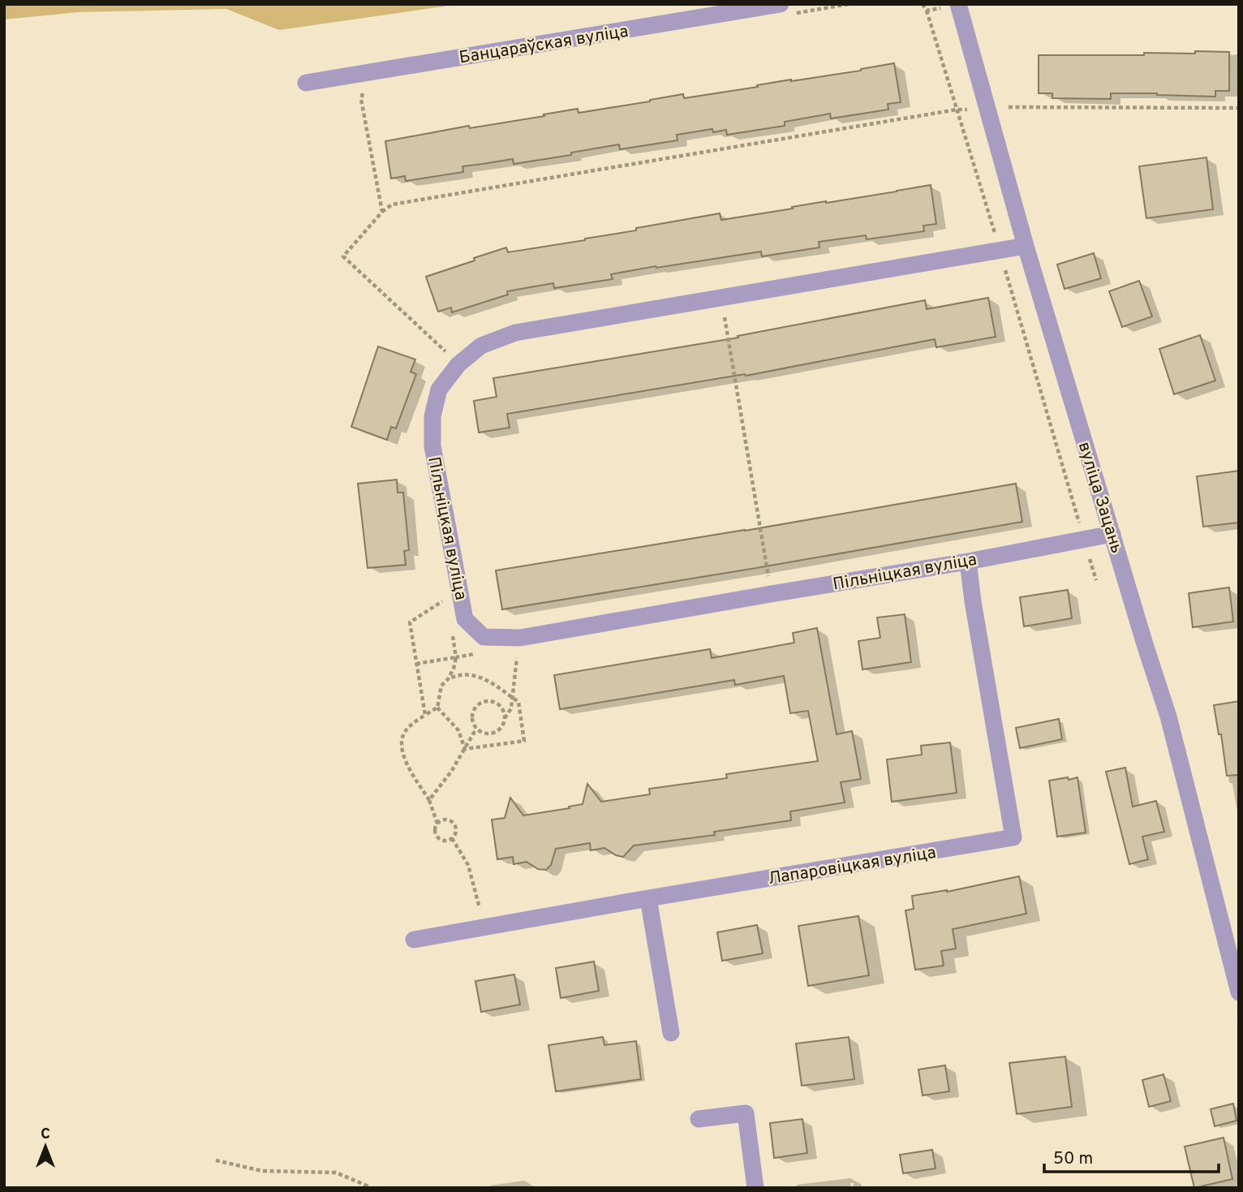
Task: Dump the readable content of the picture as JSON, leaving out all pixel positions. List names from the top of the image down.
{
  "streets": {
    "street": [
      "Банцараўская вуліца",
      "вуліца Зацань",
      "Пільніцкая вуліца",
      "Лапаровіцкая вуліца"
    ]
  },
  "crossings": [
    ["вуліца Зацань", "Пільніцкая вуліца"],
    ["Пільніцкая вуліца", "Лапаровіцкая вуліца"]
  ],
  "scale_bar": "50 m",
  "north": "top"
}
